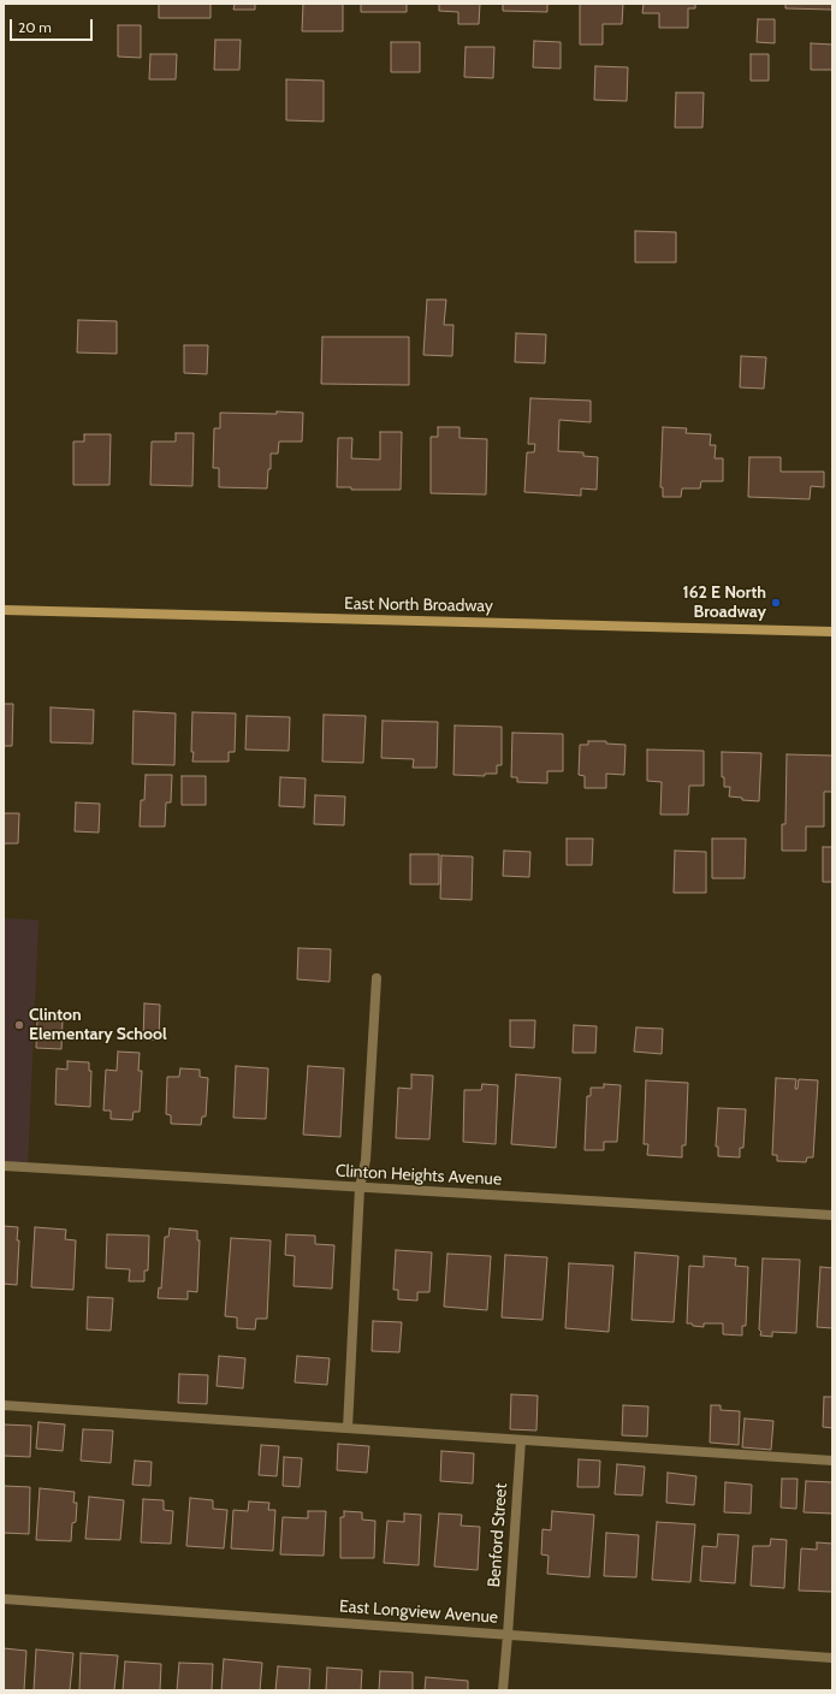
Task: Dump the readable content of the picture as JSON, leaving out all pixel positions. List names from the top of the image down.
{
  "streets": {
    "main road": ["East North Broadway"],
    "street": ["Clinton Heights Avenue", "Benford Street", "East Longview Avenue"]
  },
  "crossings": [
    ["Benford Street", "East Longview Avenue"]
  ],
  "places": ["162 E North Broadway", "Clinton Elementary School"],
  "scale_bar": "20 m"
}
